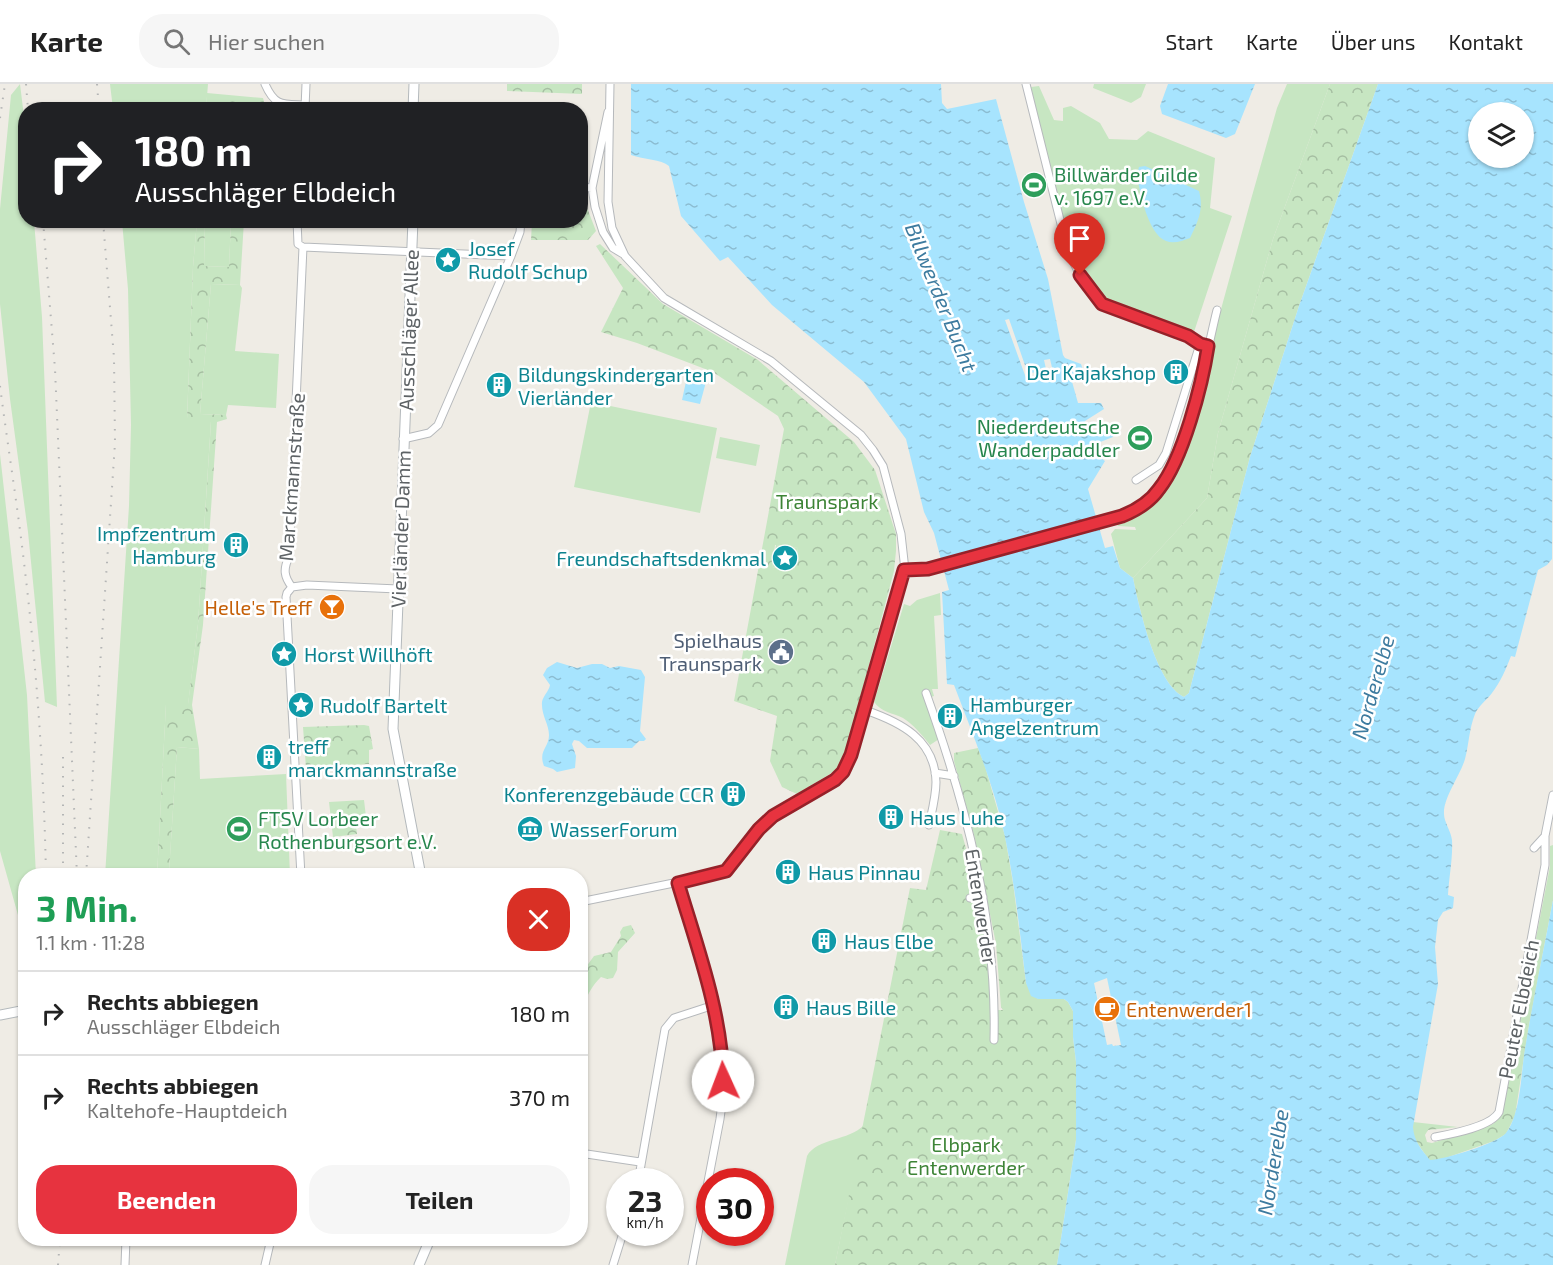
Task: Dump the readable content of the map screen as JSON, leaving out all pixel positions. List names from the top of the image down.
{
  "streets": {
    "street": [
      "Ausschläger Allee",
      "Marckmannstraße",
      "Vierländer Damm",
      "Entenwerder",
      "Peuter Elbdeich"
    ]
  },
  "crossings": [
    ["Ausschläger Allee", "Vierländer Damm"]
  ],
  "water": ["Billwerder Bucht", "Norderelbe"],
  "parks": ["Traunspark", "Elbpark Entenwerder"],
  "places": {
    "sports": ["Billwärder Gilde v. 1697 e.V.", "Niederdeutsche Wanderpaddler", "FTSV Lorbeer Rothenburgsort e.V."],
    "place": [
      "Josef Rudolf Schup",
      "Freundschaftsdenkmal",
      "Horst Willhöft",
      "Rudolf Bartelt"
    ],
    "building": [
      "Der Kajakshop",
      "Bildungskindergarten Vierländer",
      "Impfzentrum Hamburg",
      "Hamburger Angelzentrum",
      "treff marckmannstraße",
      "Konferenzgebäude CCR",
      "Haus Luhe",
      "Haus Pinnau",
      "Haus Elbe",
      "Haus Bille"
    ],
    "bar": ["Helle's Treff"],
    "public building": ["Spielhaus Traunspark"],
    "museum": ["WasserForum"],
    "cafe": ["Entenwerder1"]
  },
  "page": {
    "header": "Karte",
    "search": "Hier suchen",
    "nav": [
      "Start",
      "Karte",
      "Über uns",
      "Kontakt"
    ],
    "turn": ["180 m", "Ausschläger Elbdeich"],
    "heading": ["3 Min.", "1.1 km · 11:28"],
    "list": [
      {
        "name": "Rechts abbiegen",
        "note": "Ausschläger Elbdeich",
        "value": "180 m"
      },
      {
        "name": "Rechts abbiegen",
        "note": "Kaltehofe-Hauptdeich",
        "value": "370 m"
      }
    ],
    "buttons": ["Beenden", "Teilen"],
    "speed": "23 km/h",
    "limit": "30"
  }
}
